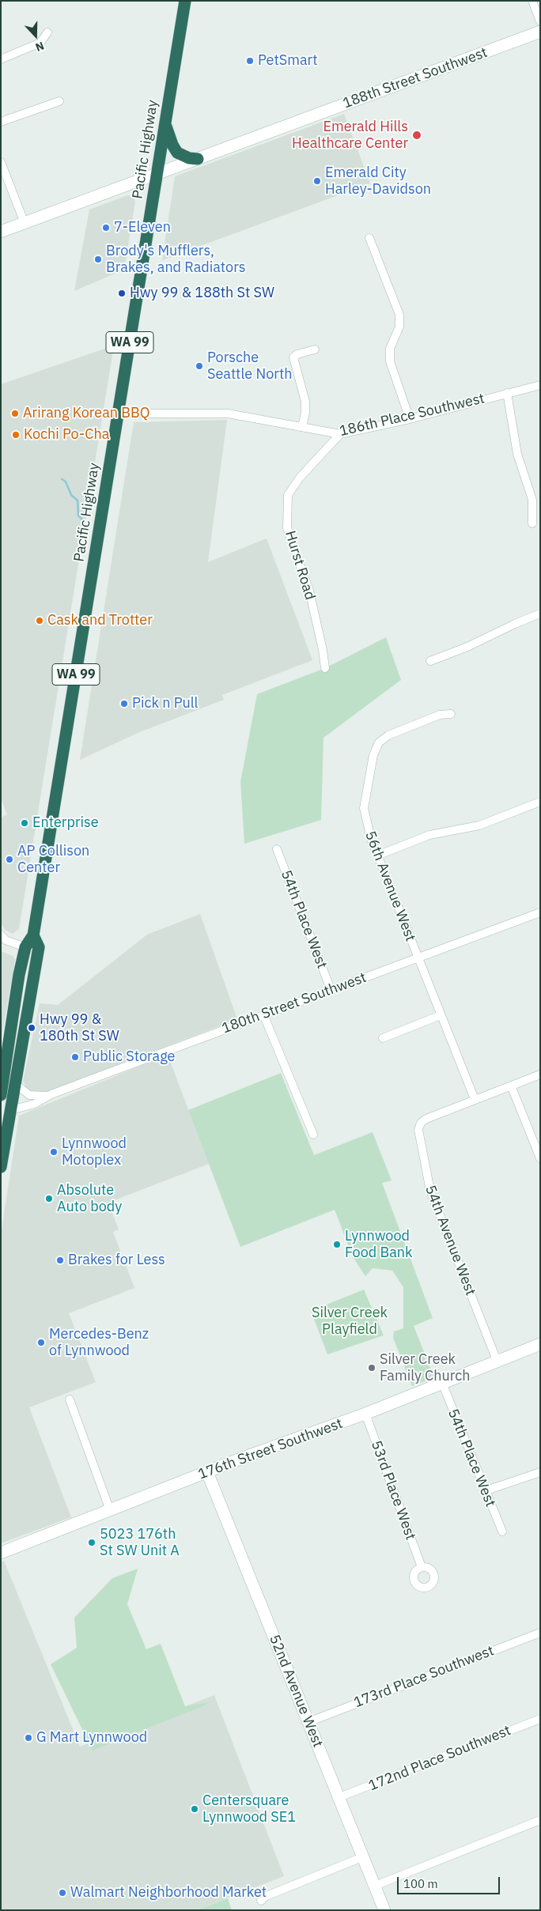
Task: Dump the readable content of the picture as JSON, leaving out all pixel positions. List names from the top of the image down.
{
  "streets": {
    "highway": ["Pacific Highway", "WA 99"],
    "street": [
      "188th Street Southwest",
      "186th Place Southwest",
      "Hurst Road",
      "56th Avenue West",
      "54th Place West",
      "180th Street Southwest",
      "54th Avenue West",
      "176th Street Southwest",
      "53rd Place West",
      "173rd Place Southwest",
      "52nd Avenue West",
      "172nd Place Southwest"
    ]
  },
  "crossings": [
    ["188th Street Southwest", "Pacific Highway"],
    ["Pacific Highway", "186th Place Southwest"],
    ["Pacific Highway", "180th Street Southwest"],
    ["186th Place Southwest", "Hurst Road"],
    ["56th Avenue West", "180th Street Southwest"],
    ["56th Avenue West", "54th Avenue West"],
    ["54th Place West", "180th Street Southwest"],
    ["54th Place West", "176th Street Southwest"],
    ["54th Avenue West", "176th Street Southwest"],
    ["176th Street Southwest", "53rd Place West"],
    ["176th Street Southwest", "52nd Avenue West"],
    ["173rd Place Southwest", "52nd Avenue West"],
    ["52nd Avenue West", "172nd Place Southwest"]
  ],
  "parks": ["Silver Creek Playfield"],
  "places": [
    "PetSmart",
    "Emerald Hills Healthcare Center",
    "Emerald City Harley-Davidson",
    "7-Eleven",
    "Brody's Mufflers, Brakes, and Radiators",
    "Hwy 99 & 188th St SW",
    "Porsche Seattle North",
    "Arirang Korean BBQ",
    "Kochi Po-Cha",
    "Cask and Trotter",
    "Pick n Pull",
    "Enterprise",
    "AP Collison Center",
    "Hwy 99 & 180th St SW",
    "Public Storage",
    "Lynnwood Motoplex",
    "Absolute Auto body",
    "Lynnwood Food Bank",
    "Brakes for Less",
    "Mercedes-Benz of Lynnwood",
    "Silver Creek Family Church",
    "5023 176th St SW Unit A",
    "G Mart Lynnwood",
    "Centersquare Lynnwood SE1",
    "Walmart Neighborhood Market"
  ],
  "scale_bar": "100 m",
  "north": "bottom"
}
